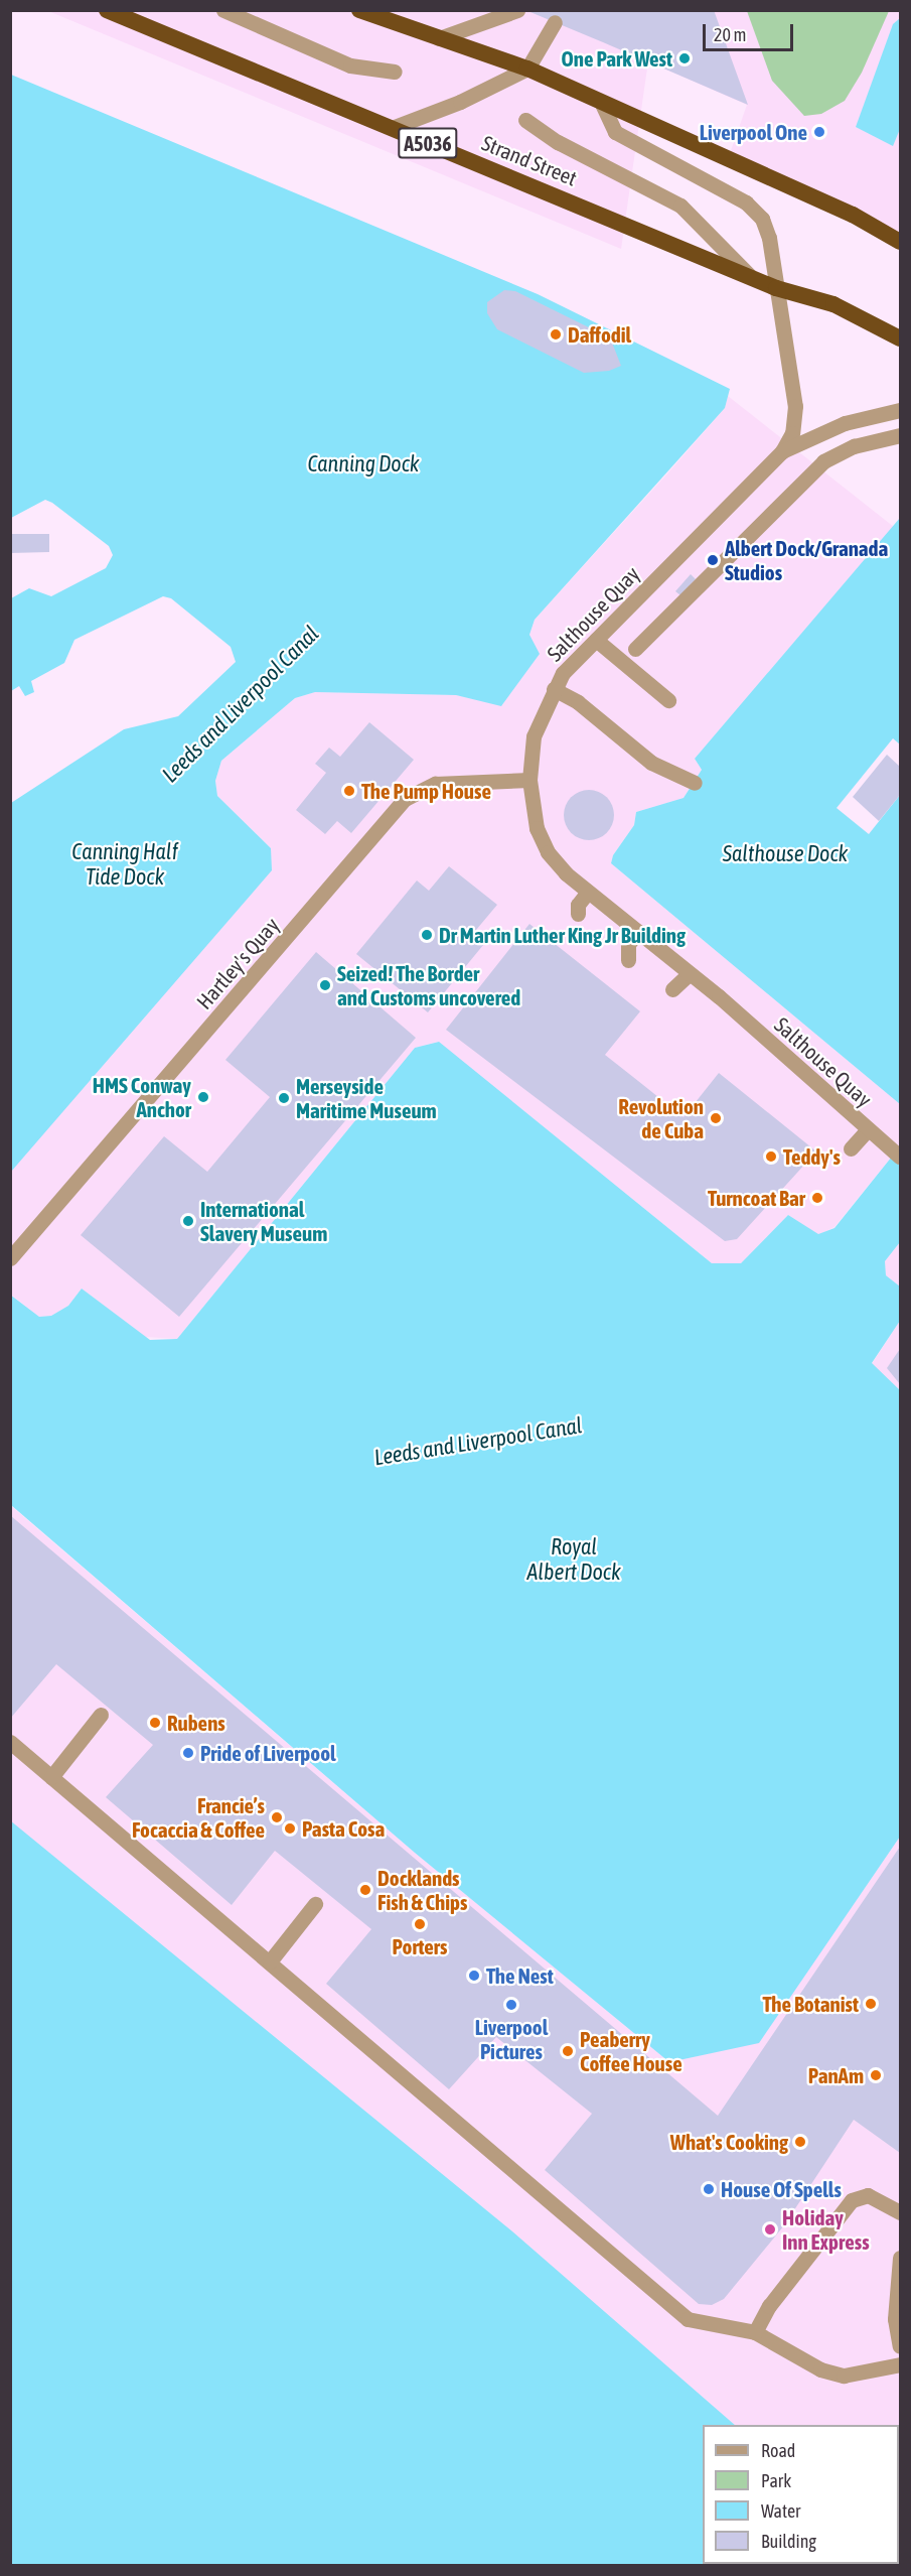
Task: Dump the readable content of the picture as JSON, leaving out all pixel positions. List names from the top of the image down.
{
  "streets": {
    "highway": ["A5036", "Strand Street"],
    "street": ["Salthouse Quay", "Hartley's Quay"]
  },
  "crossings": [
    ["Strand Street", "Salthouse Quay"],
    ["Salthouse Quay", "Hartley's Quay"]
  ],
  "water": [
    "Canning Dock",
    "Leeds and Liverpool Canal",
    "Canning Half Tide Dock",
    "Salthouse Dock",
    "Royal Albert Dock"
  ],
  "places": [
    "One Park West",
    "Liverpool One",
    "Daffodil",
    "Albert Dock/Granada Studios",
    "The Pump House",
    "Dr Martin Luther King Jr Building",
    "Seized! The Border and Customs uncovered",
    "HMS Conway Anchor",
    "Merseyside Maritime Museum",
    "Revolution de Cuba",
    "Teddy's",
    "Turncoat Bar",
    "International Slavery Museum",
    "Rubens",
    "Pride of Liverpool",
    "Francie’s Focaccia & Coffee",
    "Pasta Cosa",
    "Docklands Fish & Chips",
    "Porters",
    "The Nest",
    "The Botanist",
    "Liverpool Pictures",
    "Peaberry Coffee House",
    "PanAm",
    "What's Cooking",
    "House Of Spells",
    "Holiday Inn Express"
  ],
  "legend": [
    "Road",
    "Park",
    "Water",
    "Building"
  ],
  "scale_bar": "20 m"
}
